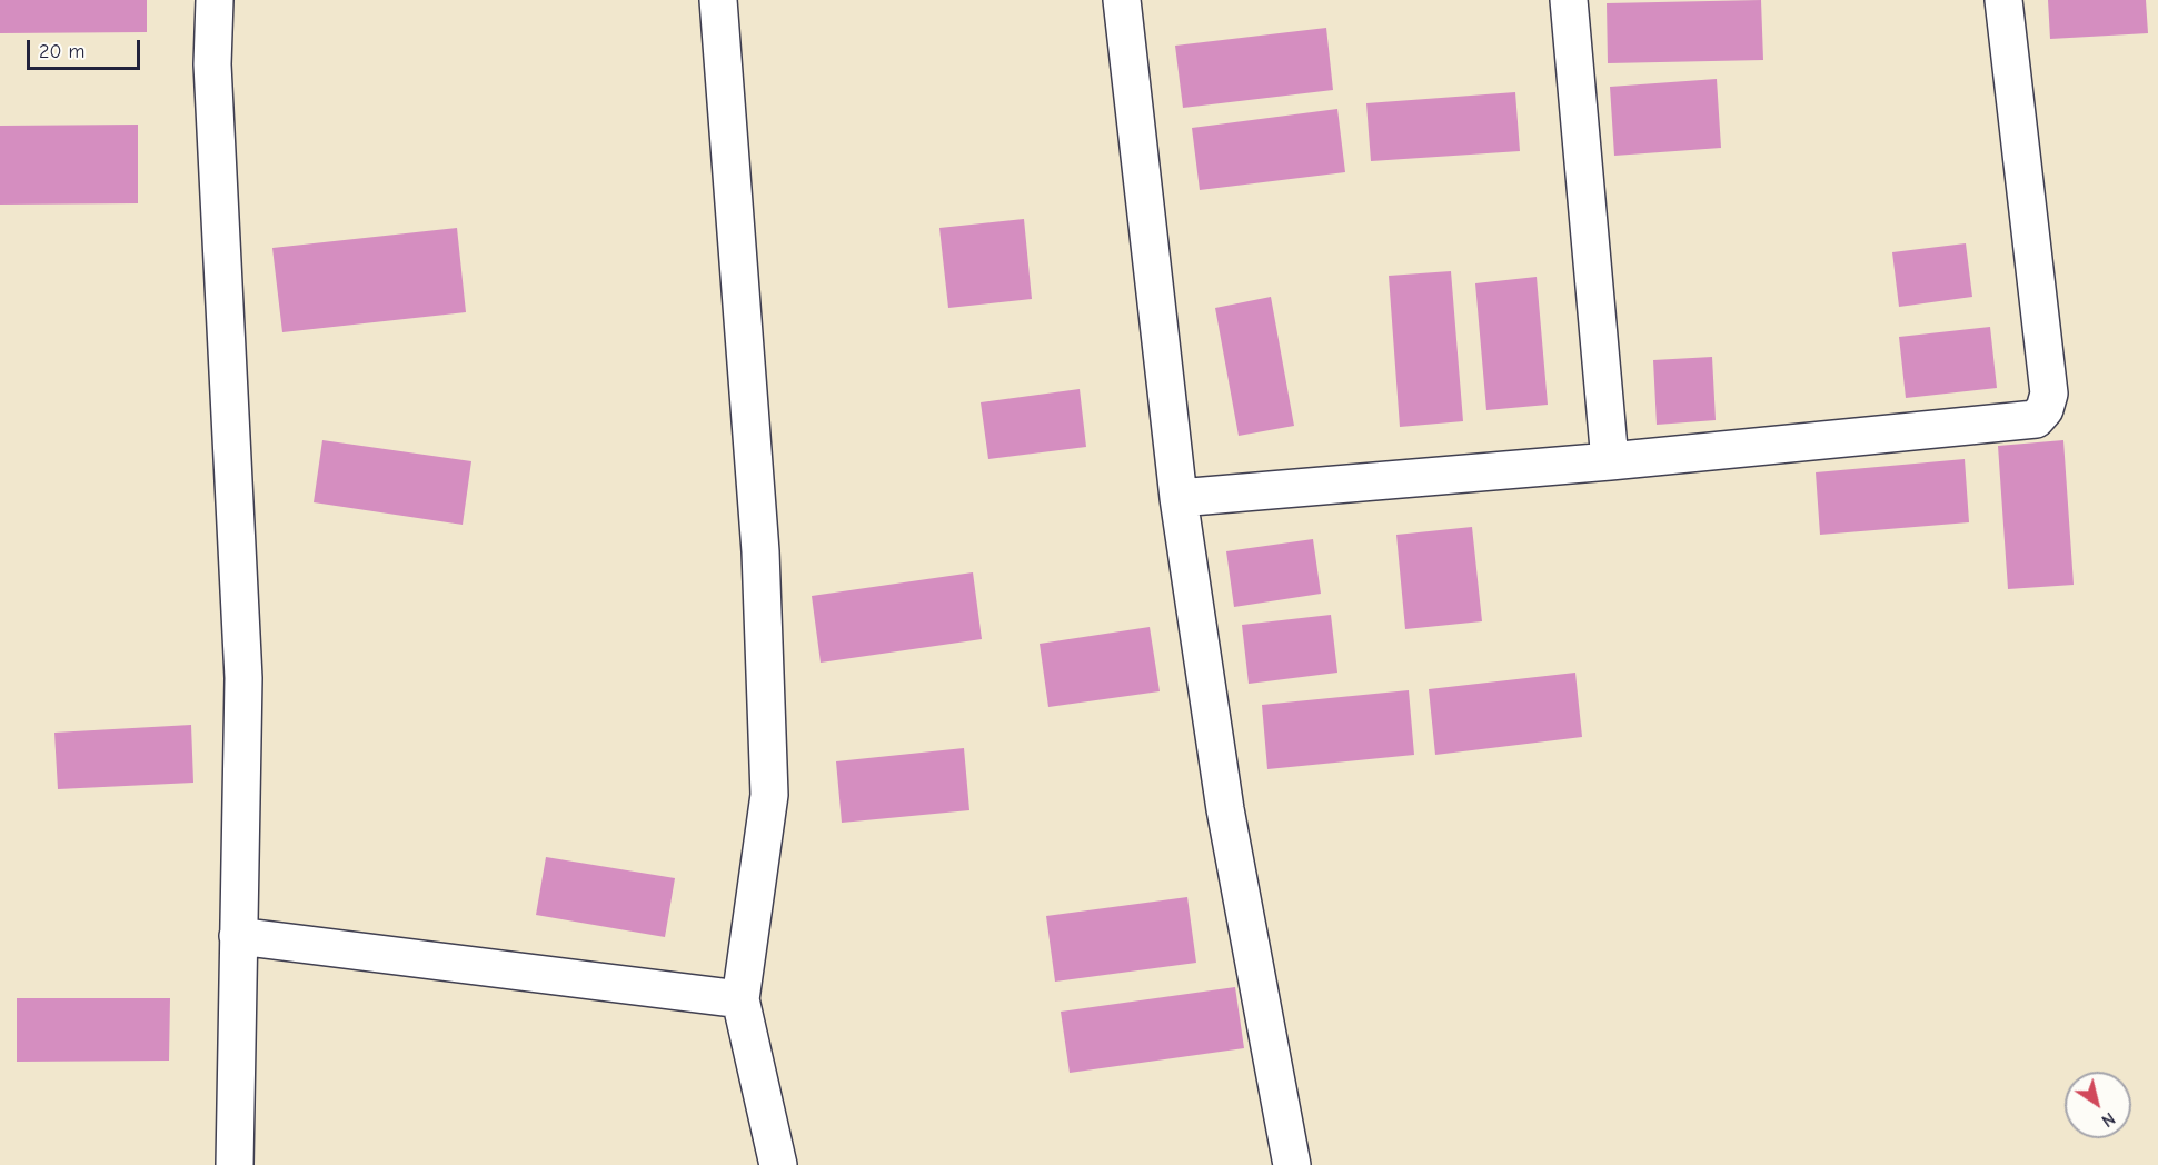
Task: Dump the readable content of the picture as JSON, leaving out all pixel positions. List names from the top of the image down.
{
  "scale_bar": "20 m",
  "north": "bottom right"
}
